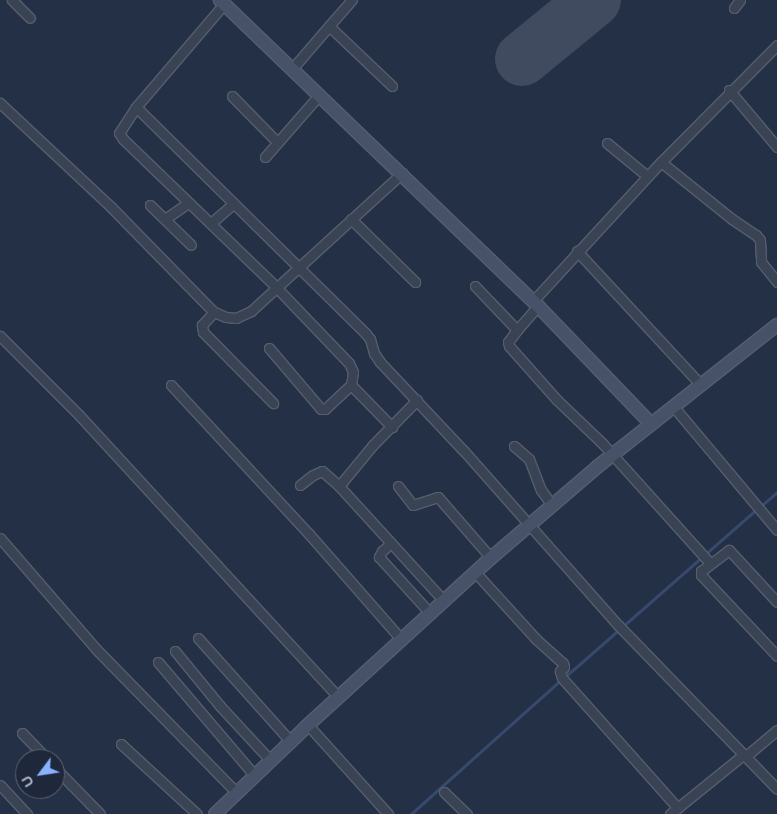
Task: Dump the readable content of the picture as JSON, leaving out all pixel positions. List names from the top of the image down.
{
  "north": "bottom left"
}
